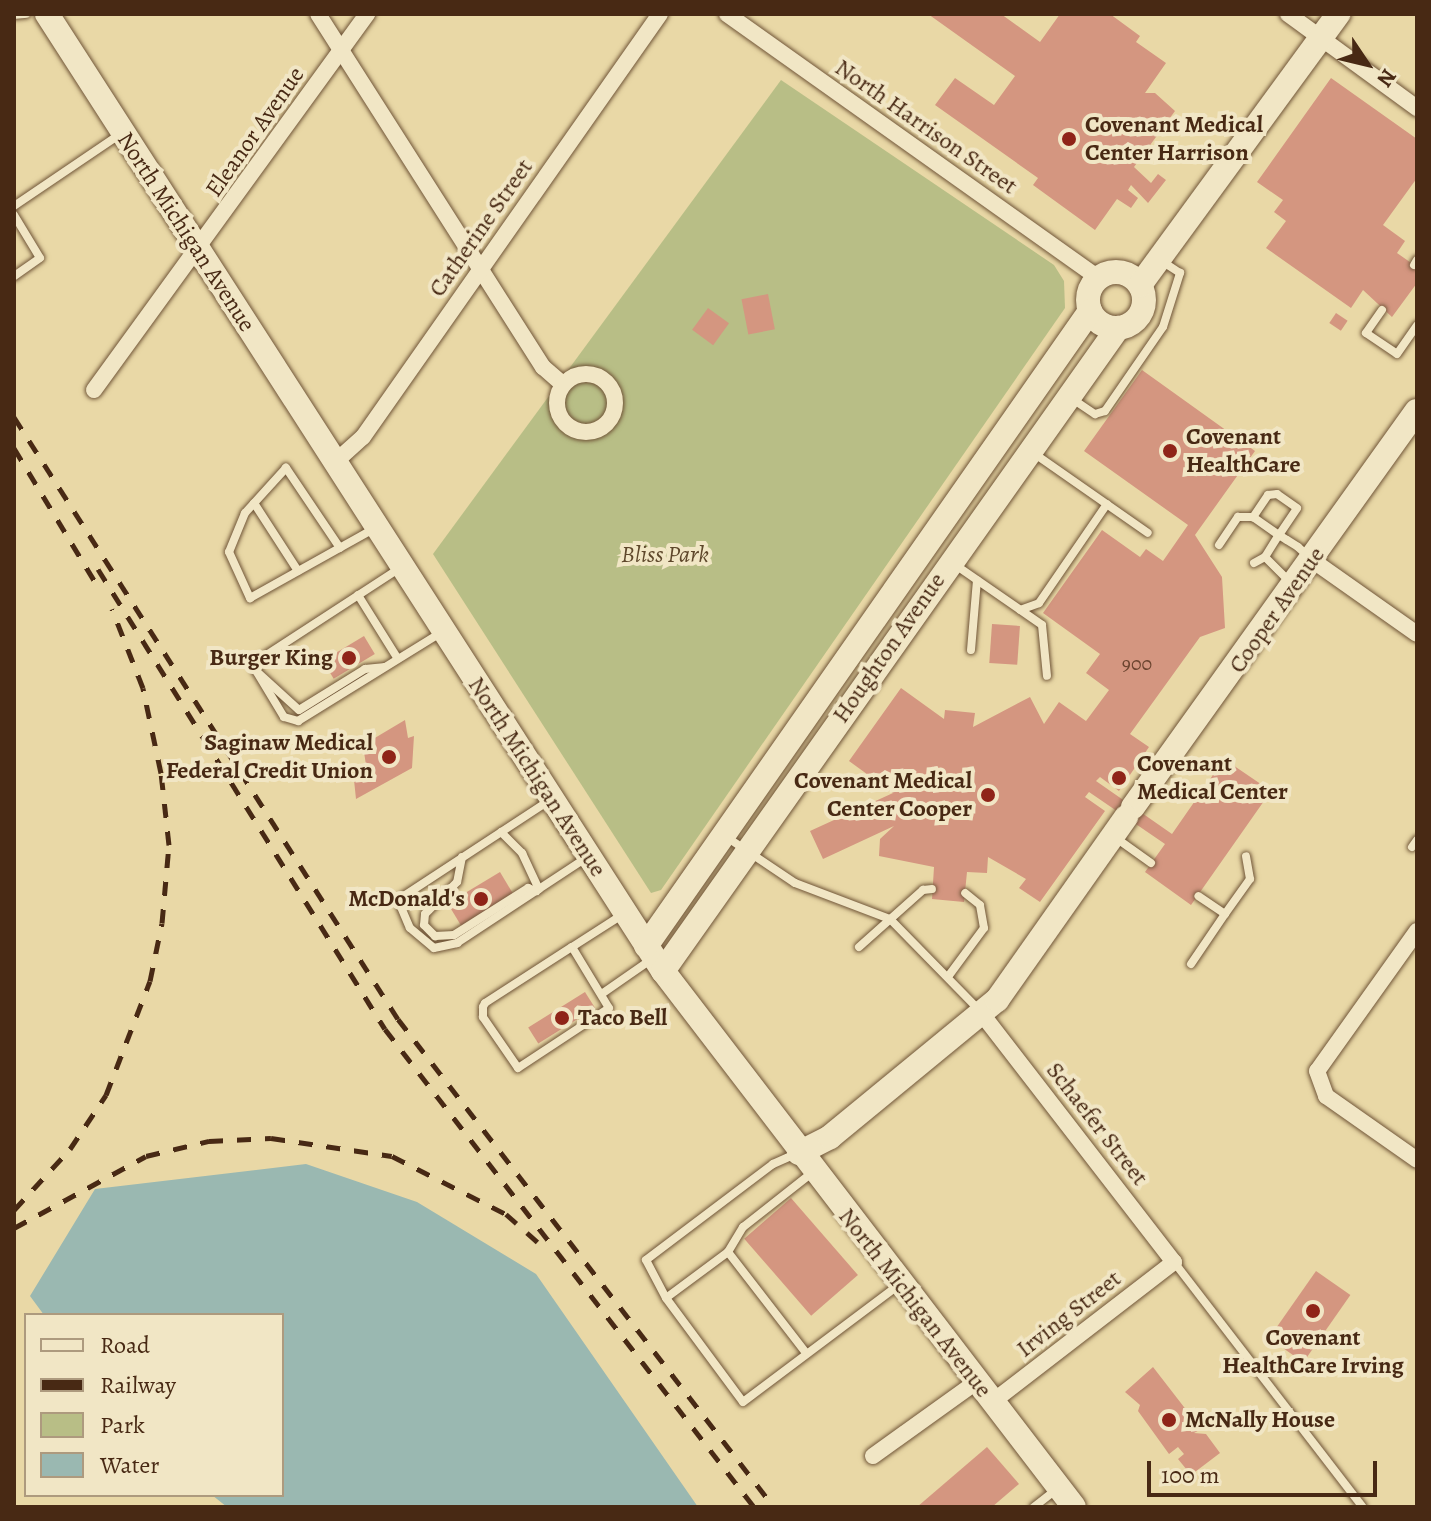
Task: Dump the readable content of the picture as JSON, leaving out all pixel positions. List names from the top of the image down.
{
  "streets": {
    "street": [
      "North Harrison Street",
      "Eleanor Avenue",
      "Catherine Street",
      "North Michigan Avenue",
      "Cooper Avenue",
      "Houghton Avenue",
      "Schaefer Street",
      "Irving Street"
    ]
  },
  "crossings": [
    ["North Harrison Street", "Houghton Avenue"],
    ["Eleanor Avenue", "North Michigan Avenue"],
    ["Catherine Street", "North Michigan Avenue"],
    ["North Michigan Avenue", "Cooper Avenue"],
    ["North Michigan Avenue", "Houghton Avenue"],
    ["North Michigan Avenue", "Irving Street"],
    ["Cooper Avenue", "Schaefer Street"],
    ["Schaefer Street", "Irving Street"]
  ],
  "parks": ["Bliss Park"],
  "places": [
    "Covenant Medical Center Harrison",
    "Covenant HealthCare",
    "Burger King",
    "Saginaw Medical Federal Credit Union",
    "Covenant Medical Center",
    "Covenant Medical Center Cooper",
    "McDonald's",
    "Taco Bell",
    "Covenant HealthCare Irving",
    "McNally House"
  ],
  "house_numbers": ["900"],
  "legend": [
    "Road",
    "Railway",
    "Park",
    "Water"
  ],
  "scale_bar": "100 m",
  "north": "bottom right"
}
